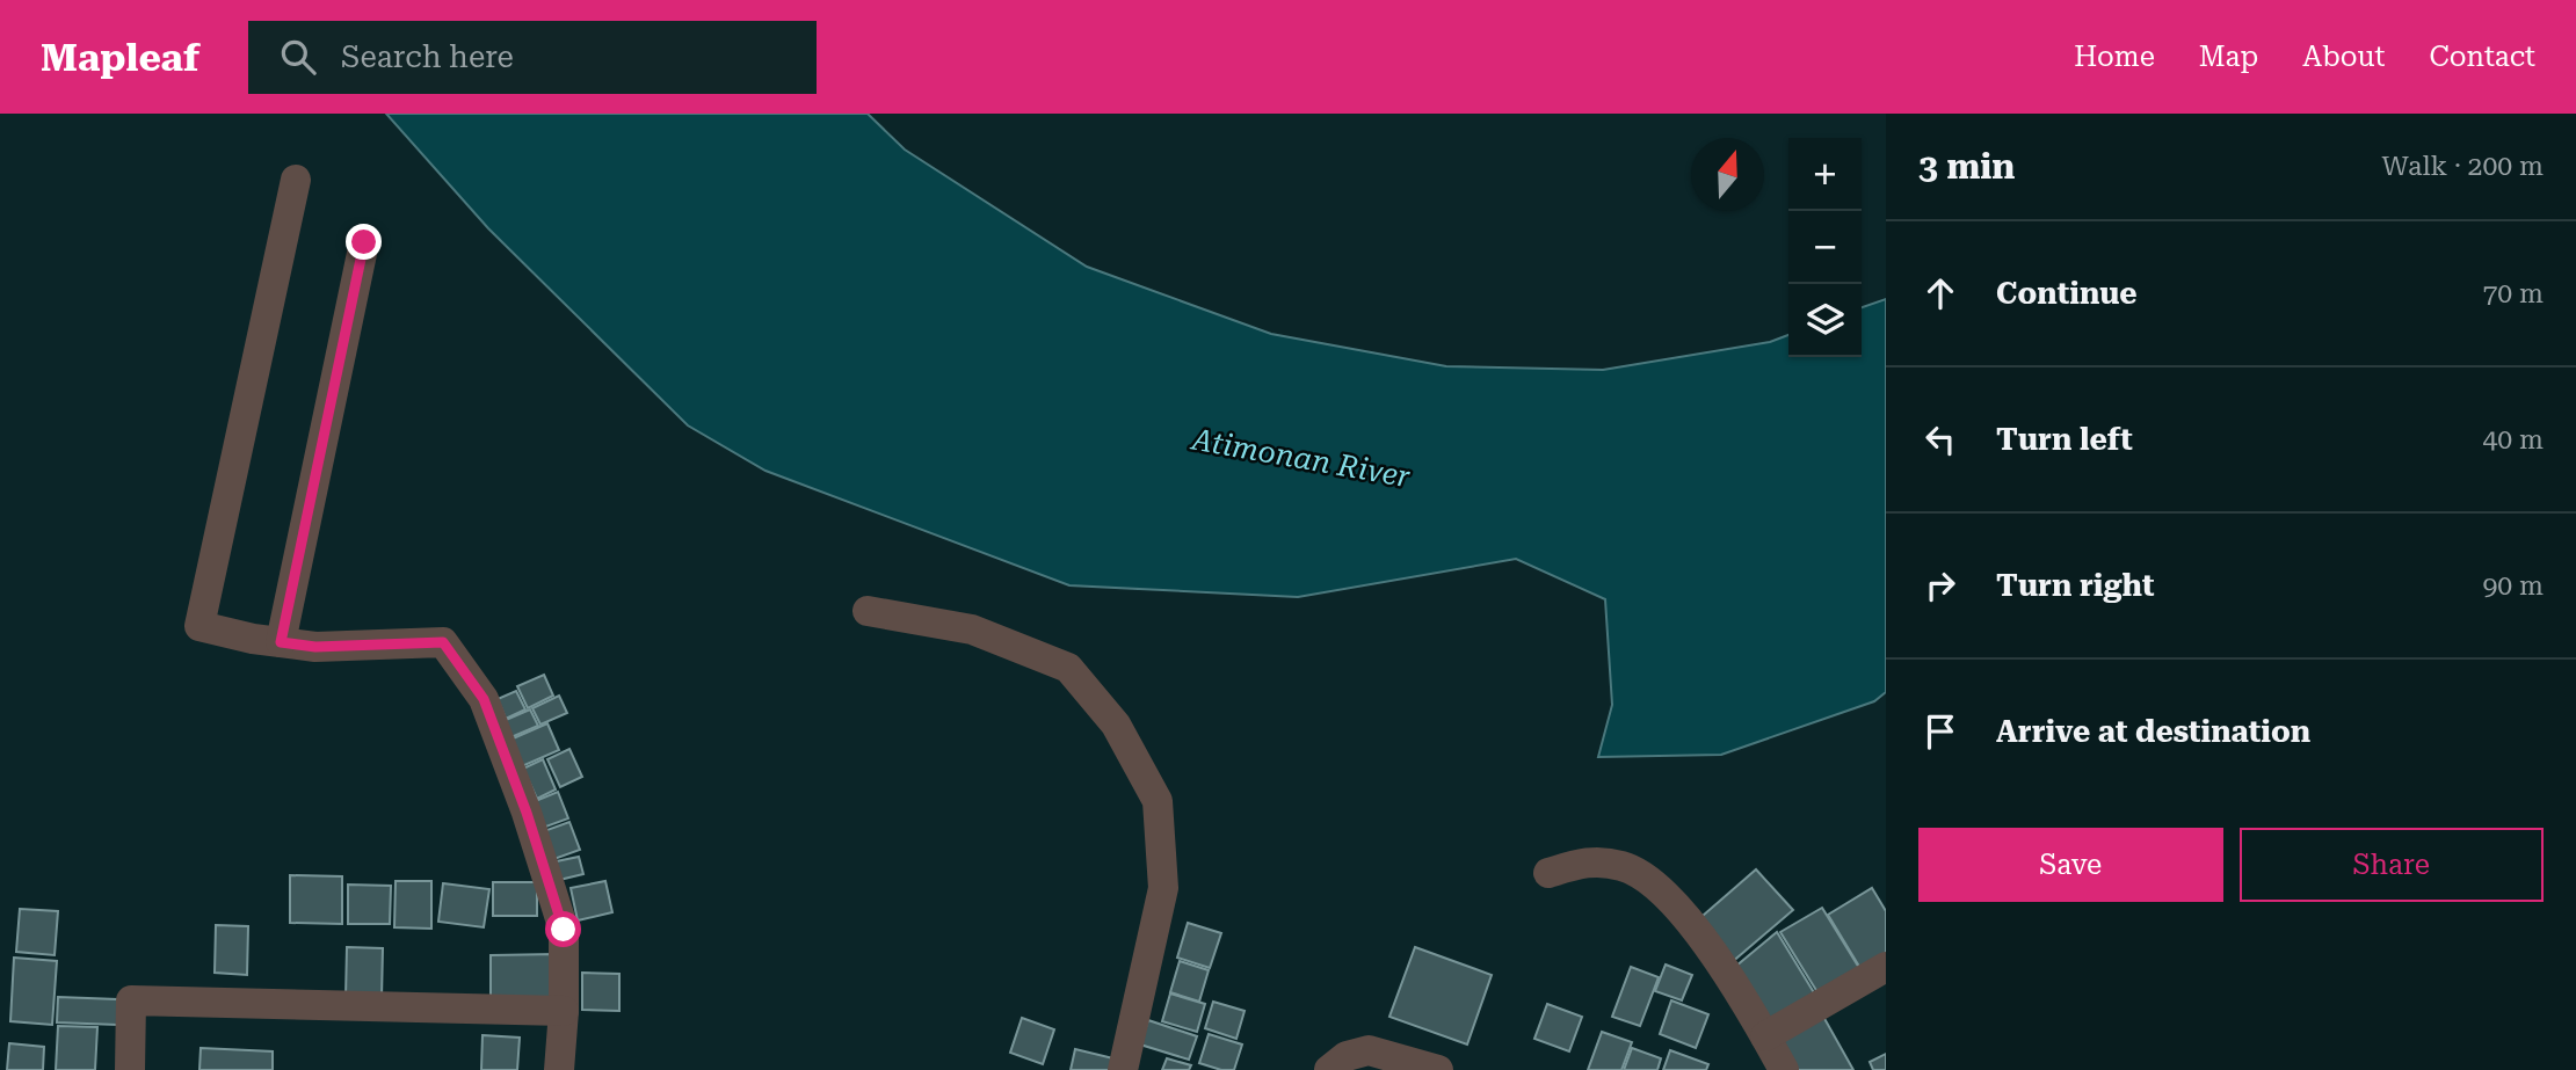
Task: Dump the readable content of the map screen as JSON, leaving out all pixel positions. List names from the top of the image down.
{
  "water": ["Atimonan River"],
  "north": "top",
  "page": {
    "header": "Mapleaf",
    "search": "Search here",
    "nav": [
      "Home",
      "Map",
      "About",
      "Contact"
    ],
    "heading": ["3 min", "Walk · 200 m"],
    "map_buttons": ["+", "−"],
    "list": [
      ["Continue", "70 m"],
      ["Turn left", "40 m"],
      ["Turn right", "90 m"],
      "Arrive at destination"
    ],
    "buttons": ["Save", "Share"]
  }
}
